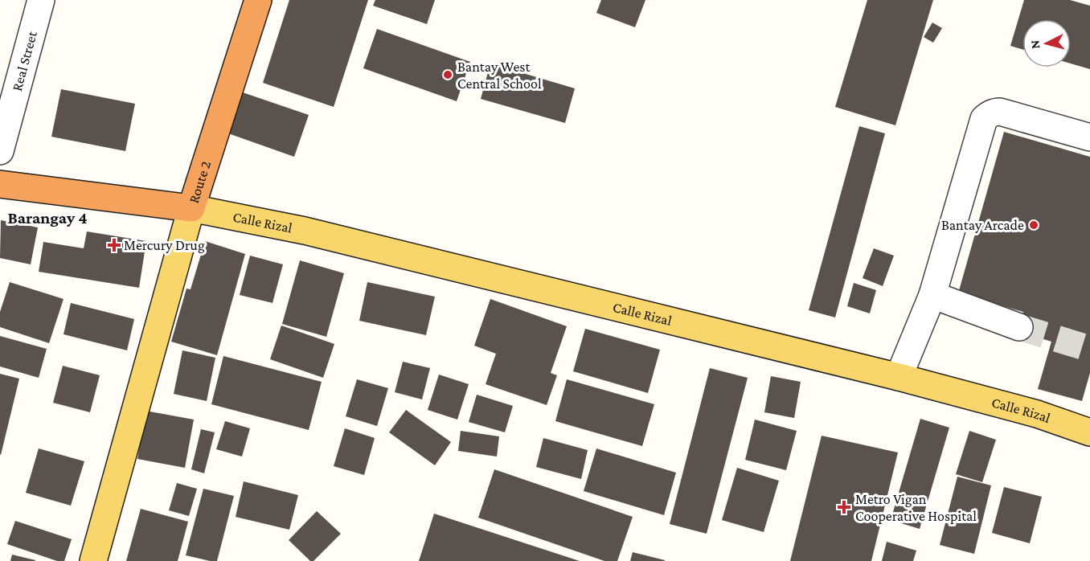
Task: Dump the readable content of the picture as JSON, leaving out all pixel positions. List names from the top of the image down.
{
  "streets": {
    "highway": ["Route 2"],
    "main road": ["Calle Rizal"],
    "street": ["Real Street"]
  },
  "crossings": [
    ["Route 2", "Calle Rizal"]
  ],
  "districts": ["Barangay 4"],
  "places": {
    "other": ["Bantay West Central School", "Bantay Arcade"],
    "health": ["Mercury Drug", "Metro Vigan Cooperative Hospital"]
  },
  "north": "left"
}
